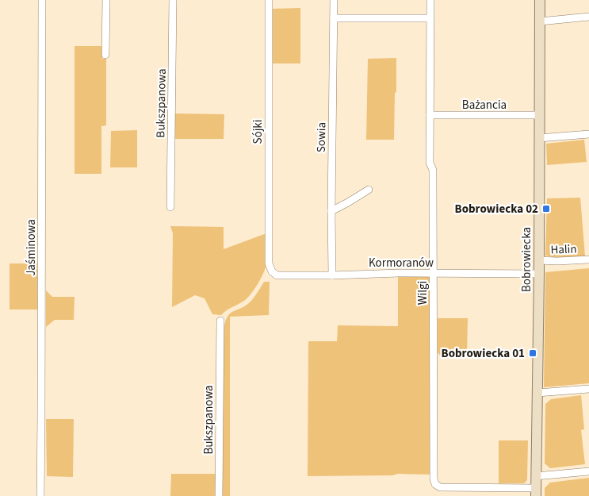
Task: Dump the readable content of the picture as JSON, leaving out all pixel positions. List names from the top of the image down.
{
  "streets": {
    "street": [
      "Bukszpanowa",
      "Bażancia",
      "Sójki",
      "Sowia",
      "Jaśminowa",
      "Halin",
      "Bobrowiecka",
      "Kormoranów",
      "Wilgi"
    ]
  },
  "crossings": [
    ["Bażancia", "Bobrowiecka"],
    ["Bażancia", "Wilgi"],
    ["Sójki", "Kormoranów"],
    ["Sowia", "Kormoranów"],
    ["Halin", "Bobrowiecka"],
    ["Bobrowiecka", "Kormoranów"],
    ["Bobrowiecka", "Wilgi"],
    ["Kormoranów", "Wilgi"]
  ],
  "places": {
    "transit": ["Bobrowiecka 02", "Bobrowiecka 01"]
  }
}
